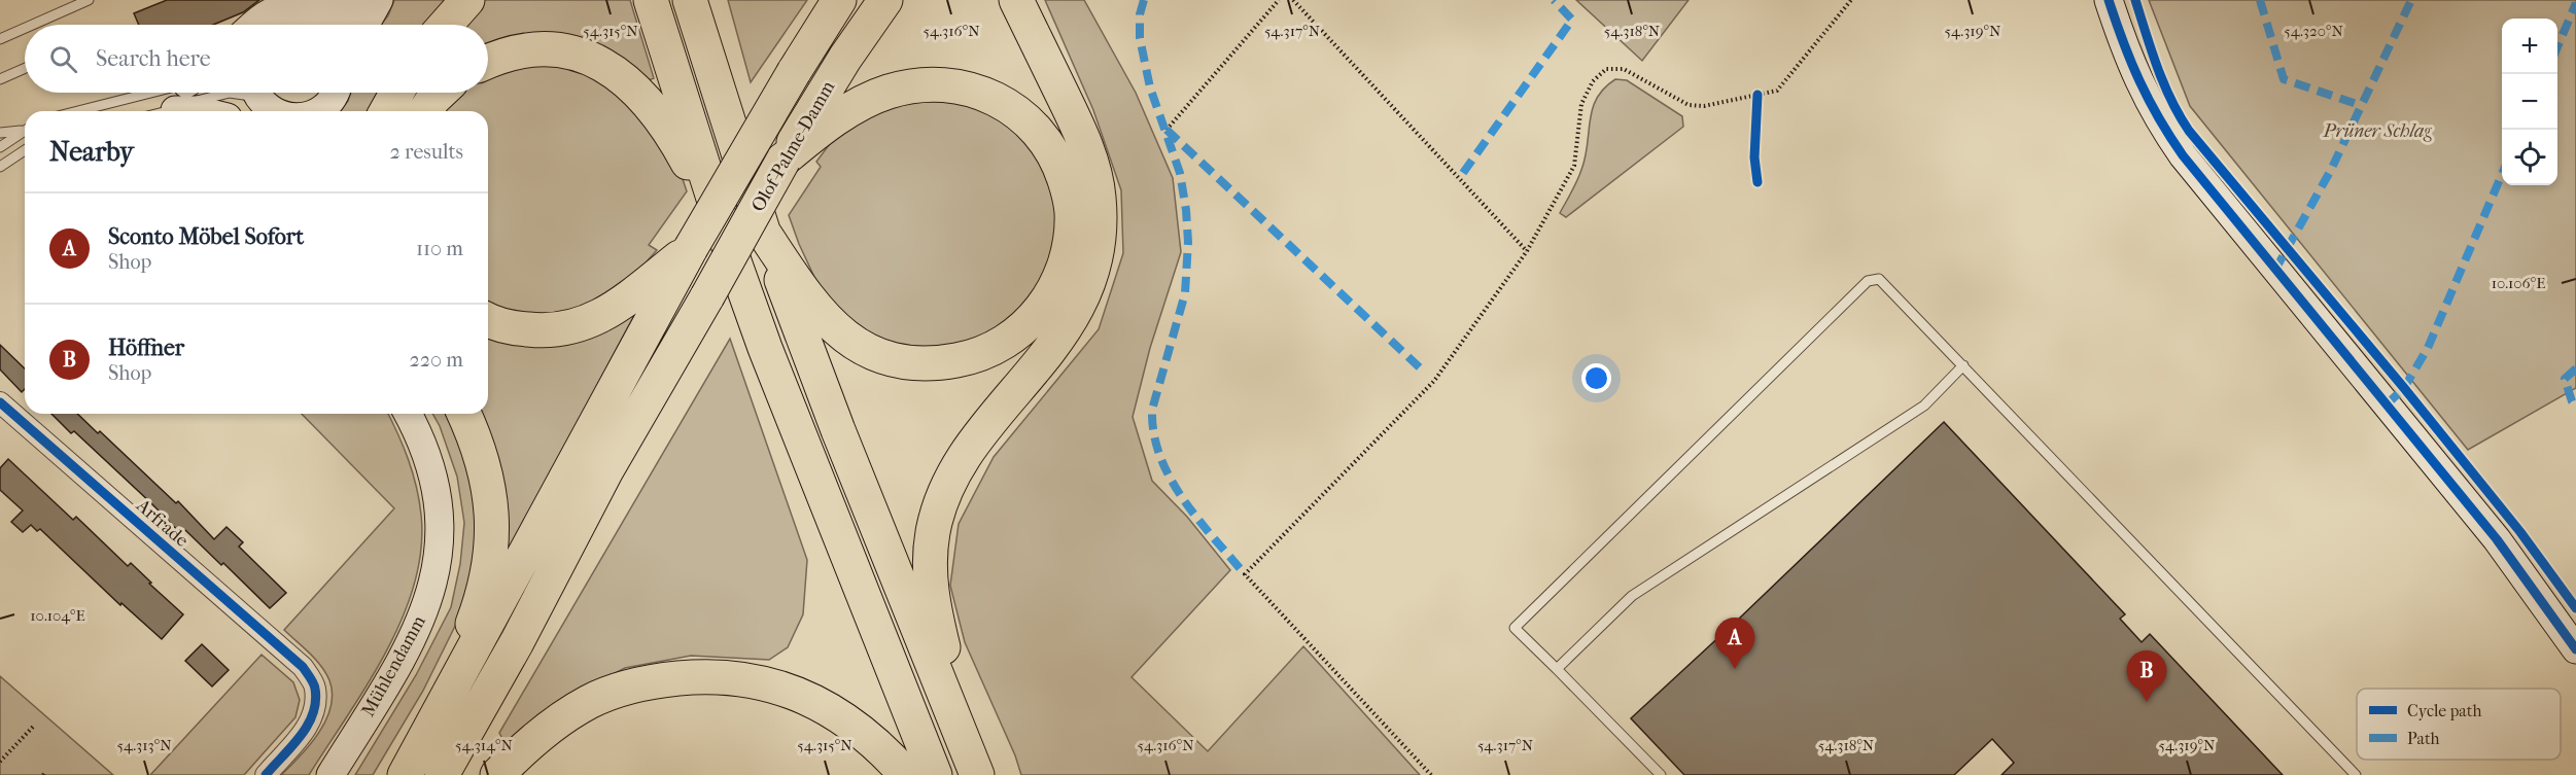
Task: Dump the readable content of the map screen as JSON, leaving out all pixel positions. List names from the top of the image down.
{
  "streets": {
    "highway": ["Olof-Palme-Damm"],
    "street": ["Arfrade", "Mühlendamm"]
  },
  "parks": ["Prüner Schlag"],
  "legend": ["Cycle path", "Path"],
  "page": {
    "map_buttons": ["+", "−"],
    "search": "Search here",
    "heading": ["Nearby", "2 results"],
    "list": [
      {
        "mark": "A",
        "name": "Sconto Möbel Sofort",
        "note": "Shop",
        "value": "110 m"
      },
      {
        "mark": "B",
        "name": "Höffner",
        "note": "Shop",
        "value": "220 m"
      }
    ],
    "pins": ["A", "B"]
  },
  "coordinates": [
    "54.315°N",
    "54.316°N",
    "54.317°N",
    "54.318°N",
    "54.319°N",
    "54.320°N",
    "10.106°E",
    "10.104°E",
    "54.313°N",
    "54.314°N"
  ]
}
